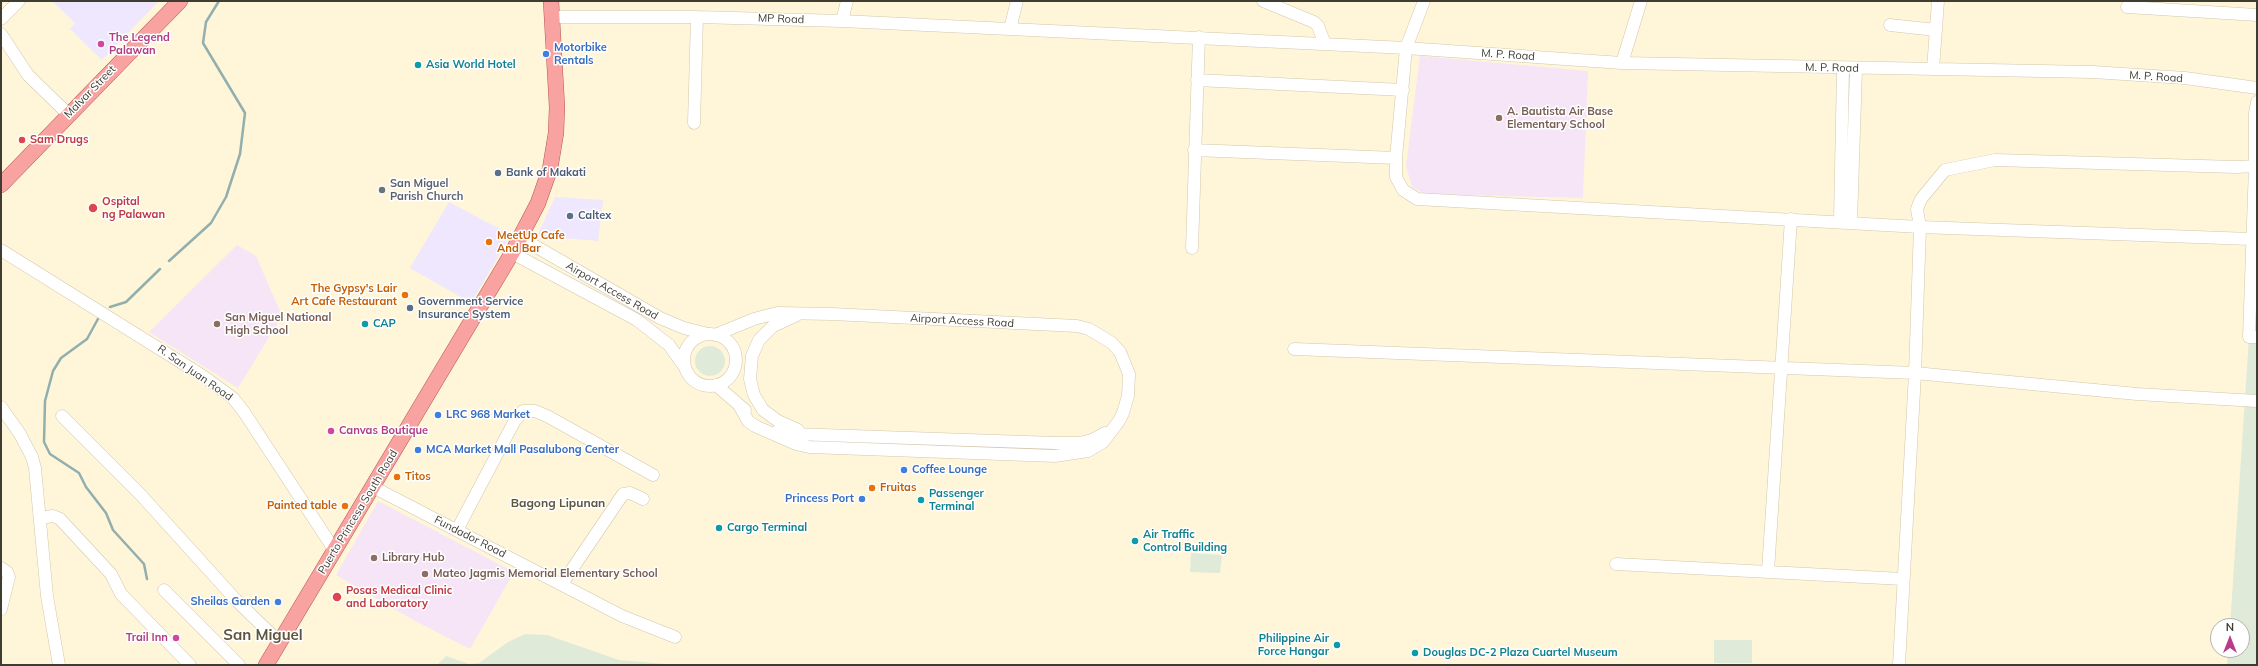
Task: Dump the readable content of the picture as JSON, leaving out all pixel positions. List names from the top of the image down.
{
  "streets": {
    "main road": ["Malvar Street", "Puerto Princesa South Road"],
    "street": [
      "MP Road",
      "M. P. Road",
      "Airport Access Road",
      "R. San Juan Road",
      "Fundador Road"
    ]
  },
  "crossings": [
    ["MP Road", "M. P. Road"],
    ["MP Road", "Puerto Princesa South Road"],
    ["Airport Access Road", "Puerto Princesa South Road"],
    ["R. San Juan Road", "Puerto Princesa South Road"],
    ["Puerto Princesa South Road", "Fundador Road"]
  ],
  "districts": ["Bagong Lipunan", "San Miguel"],
  "places": [
    "The Legend Palawan",
    "Motorbike Rentals",
    "Asia World Hotel",
    "A. Bautista Air Base Elementary School",
    "Sam Drugs",
    "Bank of Makati",
    "San Miguel Parish Church",
    "Ospital ng Palawan",
    "Caltex",
    "MeetUp Cafe And Bar",
    "The Gypsy's Lair Art Cafe Restaurant",
    "Government Service Insurance System",
    "San Miguel National High School",
    "CAP",
    "LRC 968 Market",
    "Canvas Boutique",
    "MCA Market Mall Pasalubong Center",
    "Coffee Lounge",
    "Titos",
    "Fruitas",
    "Princess Port",
    "Passenger Terminal",
    "Painted table",
    "Cargo Terminal",
    "Air Traffic Control Building",
    "Library Hub",
    "Mateo Jagmis Memorial Elementary School",
    "Posas Medical Clinic and Laboratory",
    "Sheilas Garden",
    "Trail Inn",
    "Philippine Air Force Hangar",
    "Douglas DC-2 Plaza Cuartel Museum"
  ],
  "north": "top"
}
